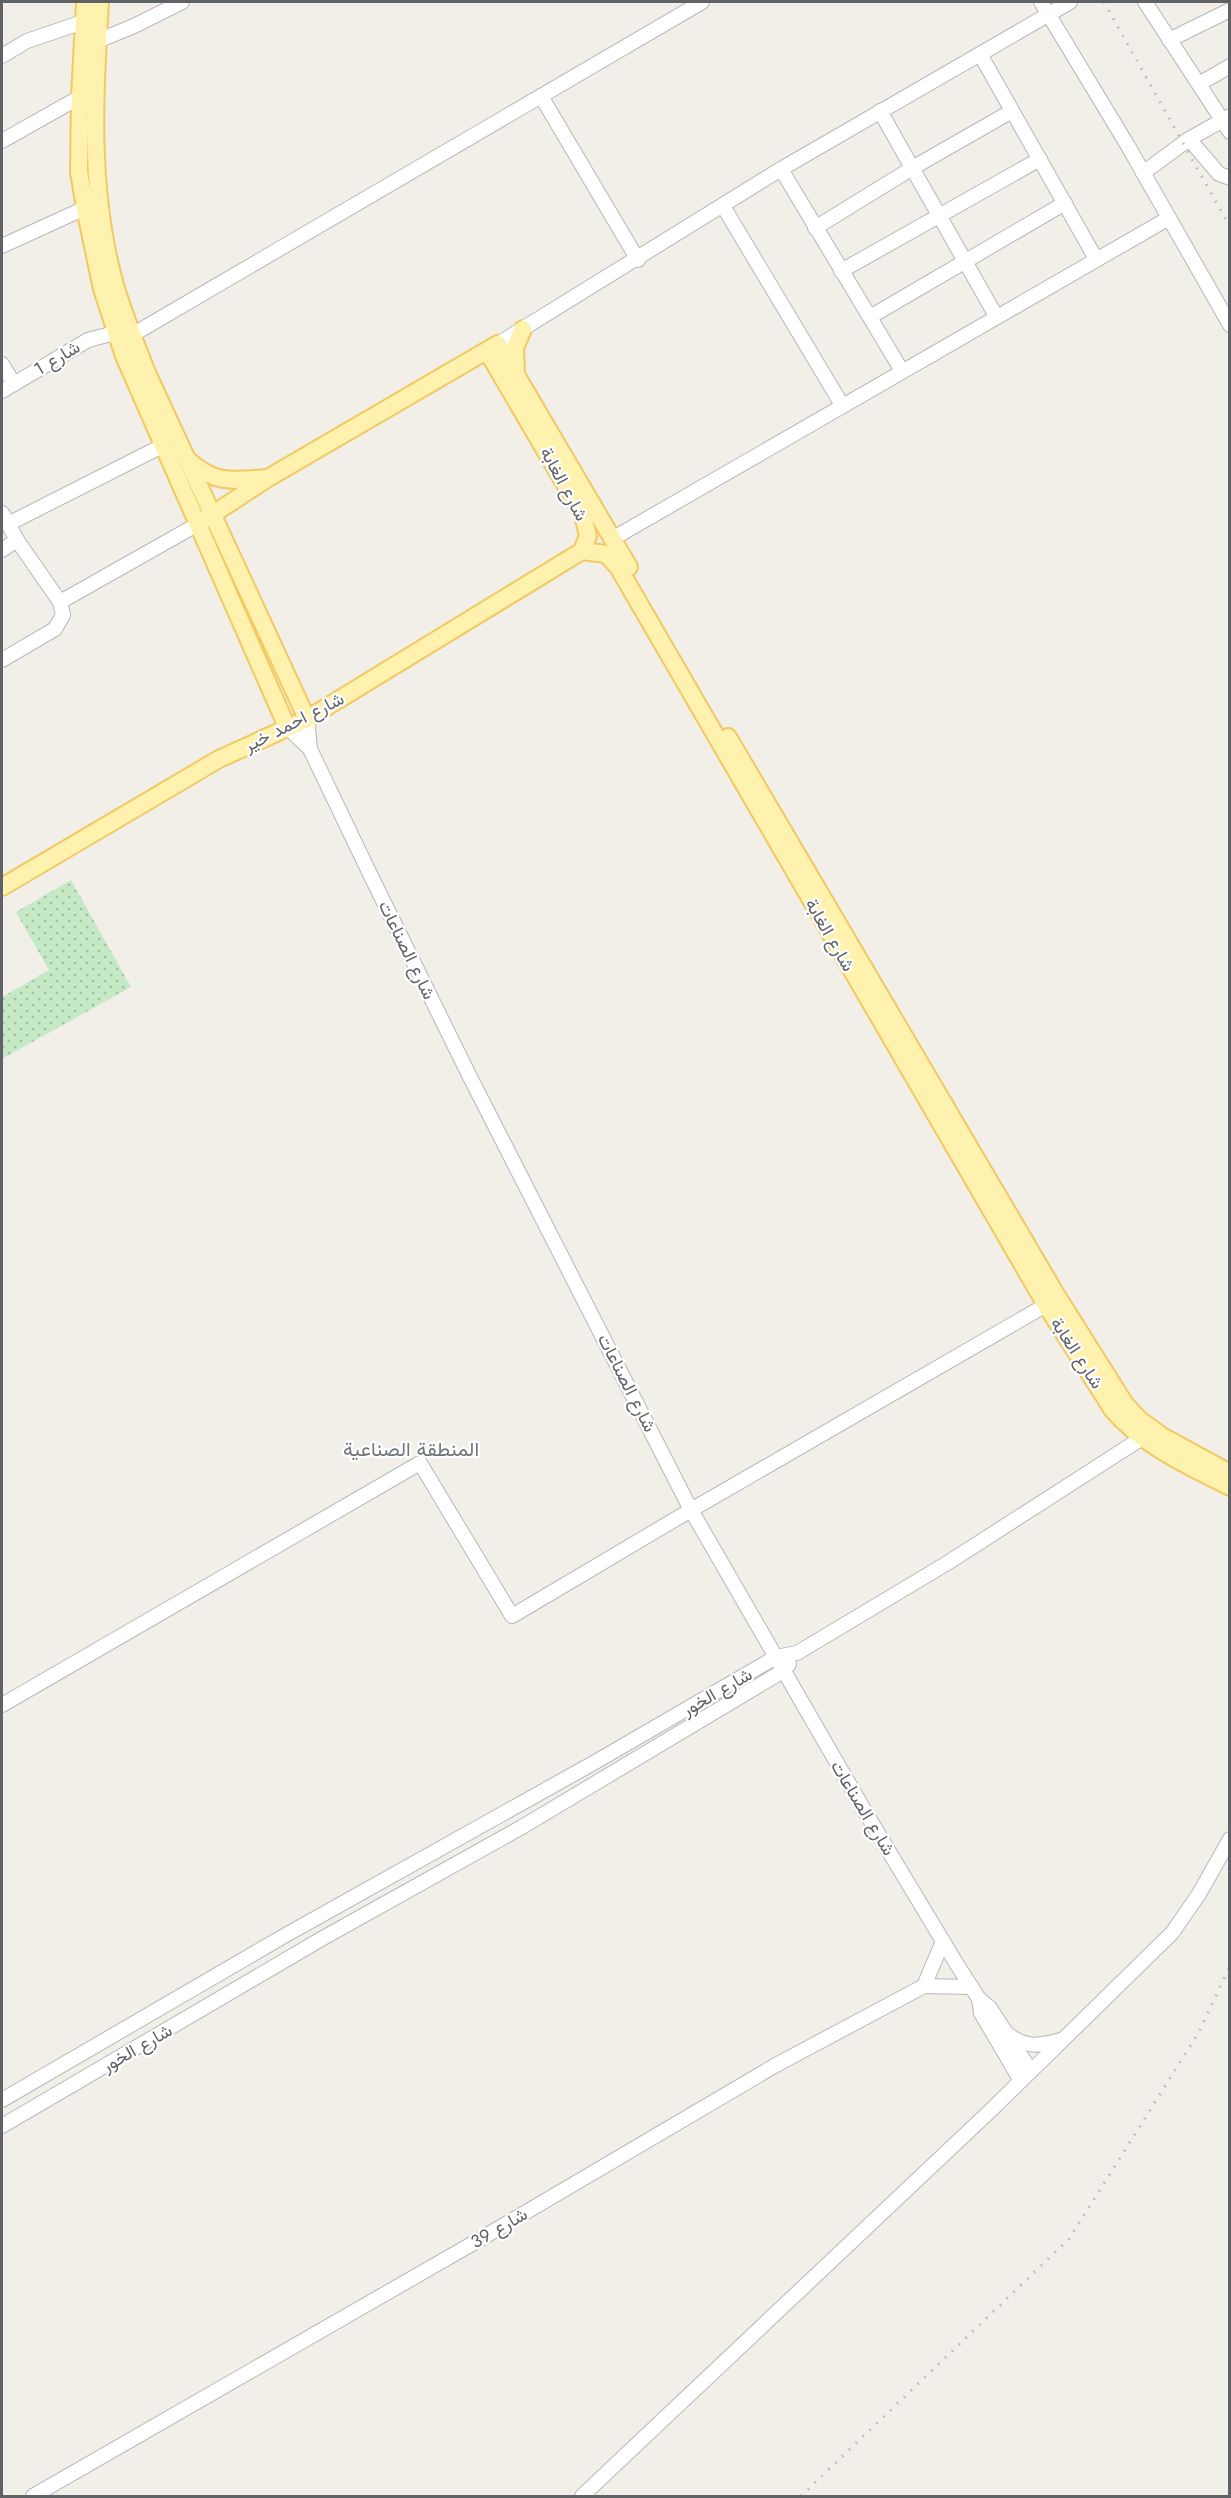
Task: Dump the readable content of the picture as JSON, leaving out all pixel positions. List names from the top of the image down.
{
  "streets": {
    "main road": ["شارع الغابة", "شارع احمد خير"],
    "street": [
      "شارع 1",
      "شارع الصناعات",
      "شارع الخور",
      "شارع 39"
    ]
  },
  "crossings": [
    ["شارع الغابة", "شارع احمد خير"],
    ["شارع الغابة", "شارع الخور"],
    ["شارع الصناعات", "شارع الخور"],
    ["شارع الصناعات", "شارع 39"]
  ],
  "districts": ["المنطقة الصناعية"]
}
